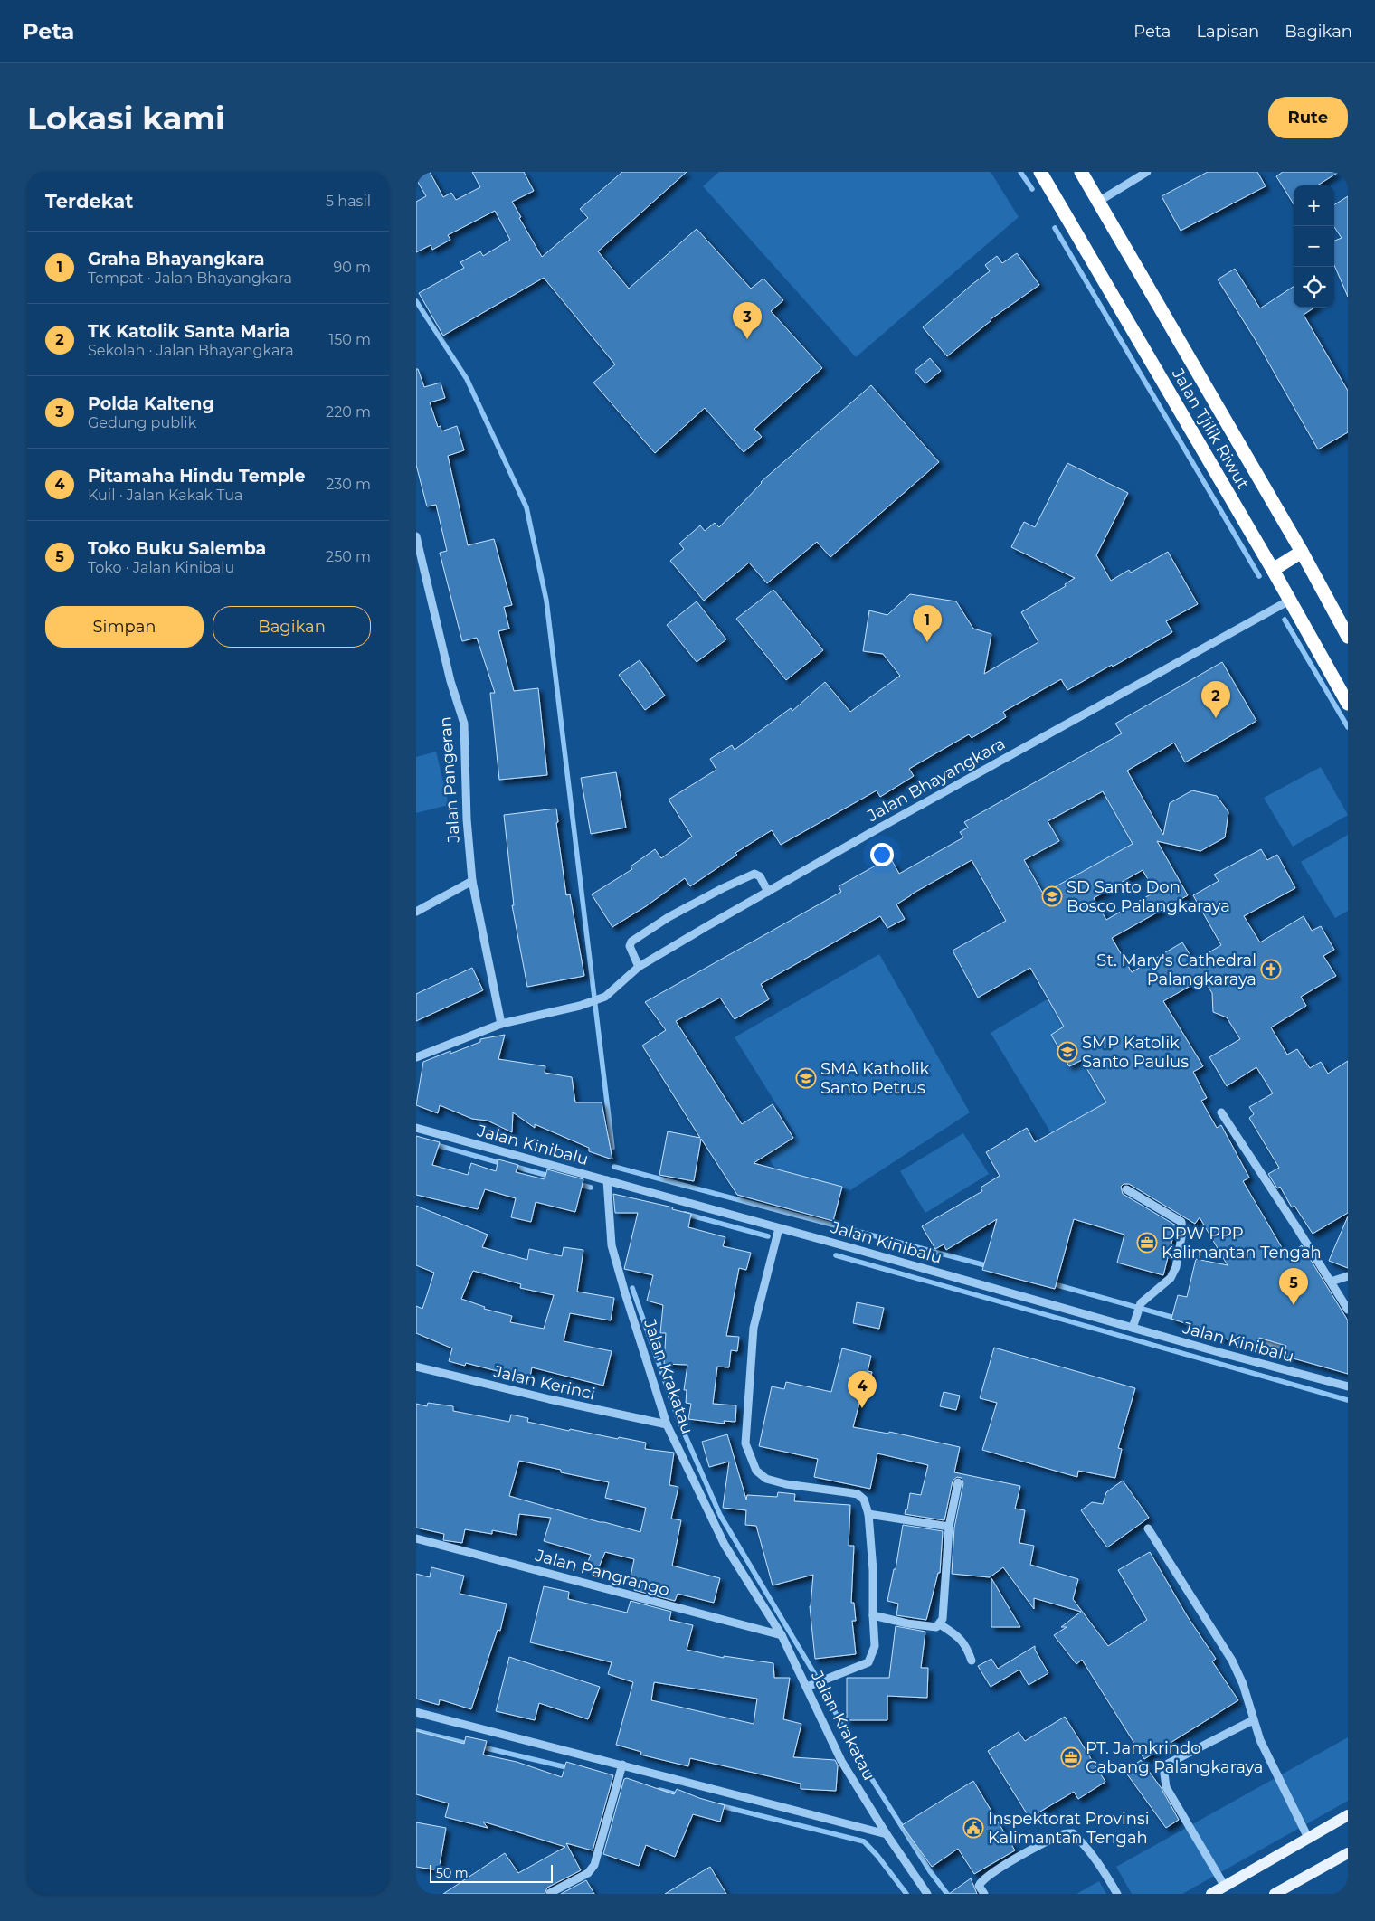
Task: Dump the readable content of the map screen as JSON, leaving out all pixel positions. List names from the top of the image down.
{
  "streets": {
    "highway": ["Jalan Tjilik Riwut"],
    "street": [
      "Jalan Pangeran",
      "Jalan Bhayangkara",
      "Jalan Kinibalu",
      "Jalan Krakatau",
      "Jalan Kerinci",
      "Jalan Pangrango"
    ]
  },
  "crossings": [
    ["Jalan Tjilik Riwut", "Jalan Bhayangkara"],
    ["Jalan Pangeran", "Jalan Bhayangkara"],
    ["Jalan Kinibalu", "Jalan Krakatau"],
    ["Jalan Krakatau", "Jalan Kerinci"],
    ["Jalan Krakatau", "Jalan Pangrango"]
  ],
  "places": {
    "school or university": ["SD Santo Don Bosco Palangkaraya", "SMP Katolik Santo Paulus", "SMA Katholik Santo Petrus"],
    "church": ["St. Mary's Cathedral Palangkaraya"],
    "office": ["DPW PPP Kalimantan Tengah", "PT. Jamkrindo Cabang Palangkaraya"],
    "public building": ["Inspektorat Provinsi Kalimantan Tengah"]
  },
  "scale_bar": "50 m",
  "page": {
    "header": "Peta",
    "nav": ["Peta", "Lapisan", "Bagikan"],
    "buttons": [
      "Rute",
      ["Simpan", "Bagikan"]
    ],
    "title": "Lokasi kami",
    "heading": ["Terdekat", "5 hasil"],
    "map_buttons": ["+", "−"],
    "list": [
      {
        "mark": "1",
        "name": "Graha Bhayangkara",
        "note": "Tempat · Jalan Bhayangkara",
        "value": "90 m"
      },
      {
        "mark": "2",
        "name": "TK Katolik Santa Maria",
        "note": "Sekolah · Jalan Bhayangkara",
        "value": "150 m"
      },
      {
        "mark": "3",
        "name": "Polda Kalteng",
        "note": "Gedung publik",
        "value": "220 m"
      },
      {
        "mark": "4",
        "name": "Pitamaha Hindu Temple",
        "note": "Kuil · Jalan Kakak Tua",
        "value": "230 m"
      },
      {
        "mark": "5",
        "name": "Toko Buku Salemba",
        "note": "Toko · Jalan Kinibalu",
        "value": "250 m"
      }
    ],
    "pins": [
      "3",
      "1",
      "2",
      "5",
      "4"
    ],
    "scale": "50 m"
  }
}
